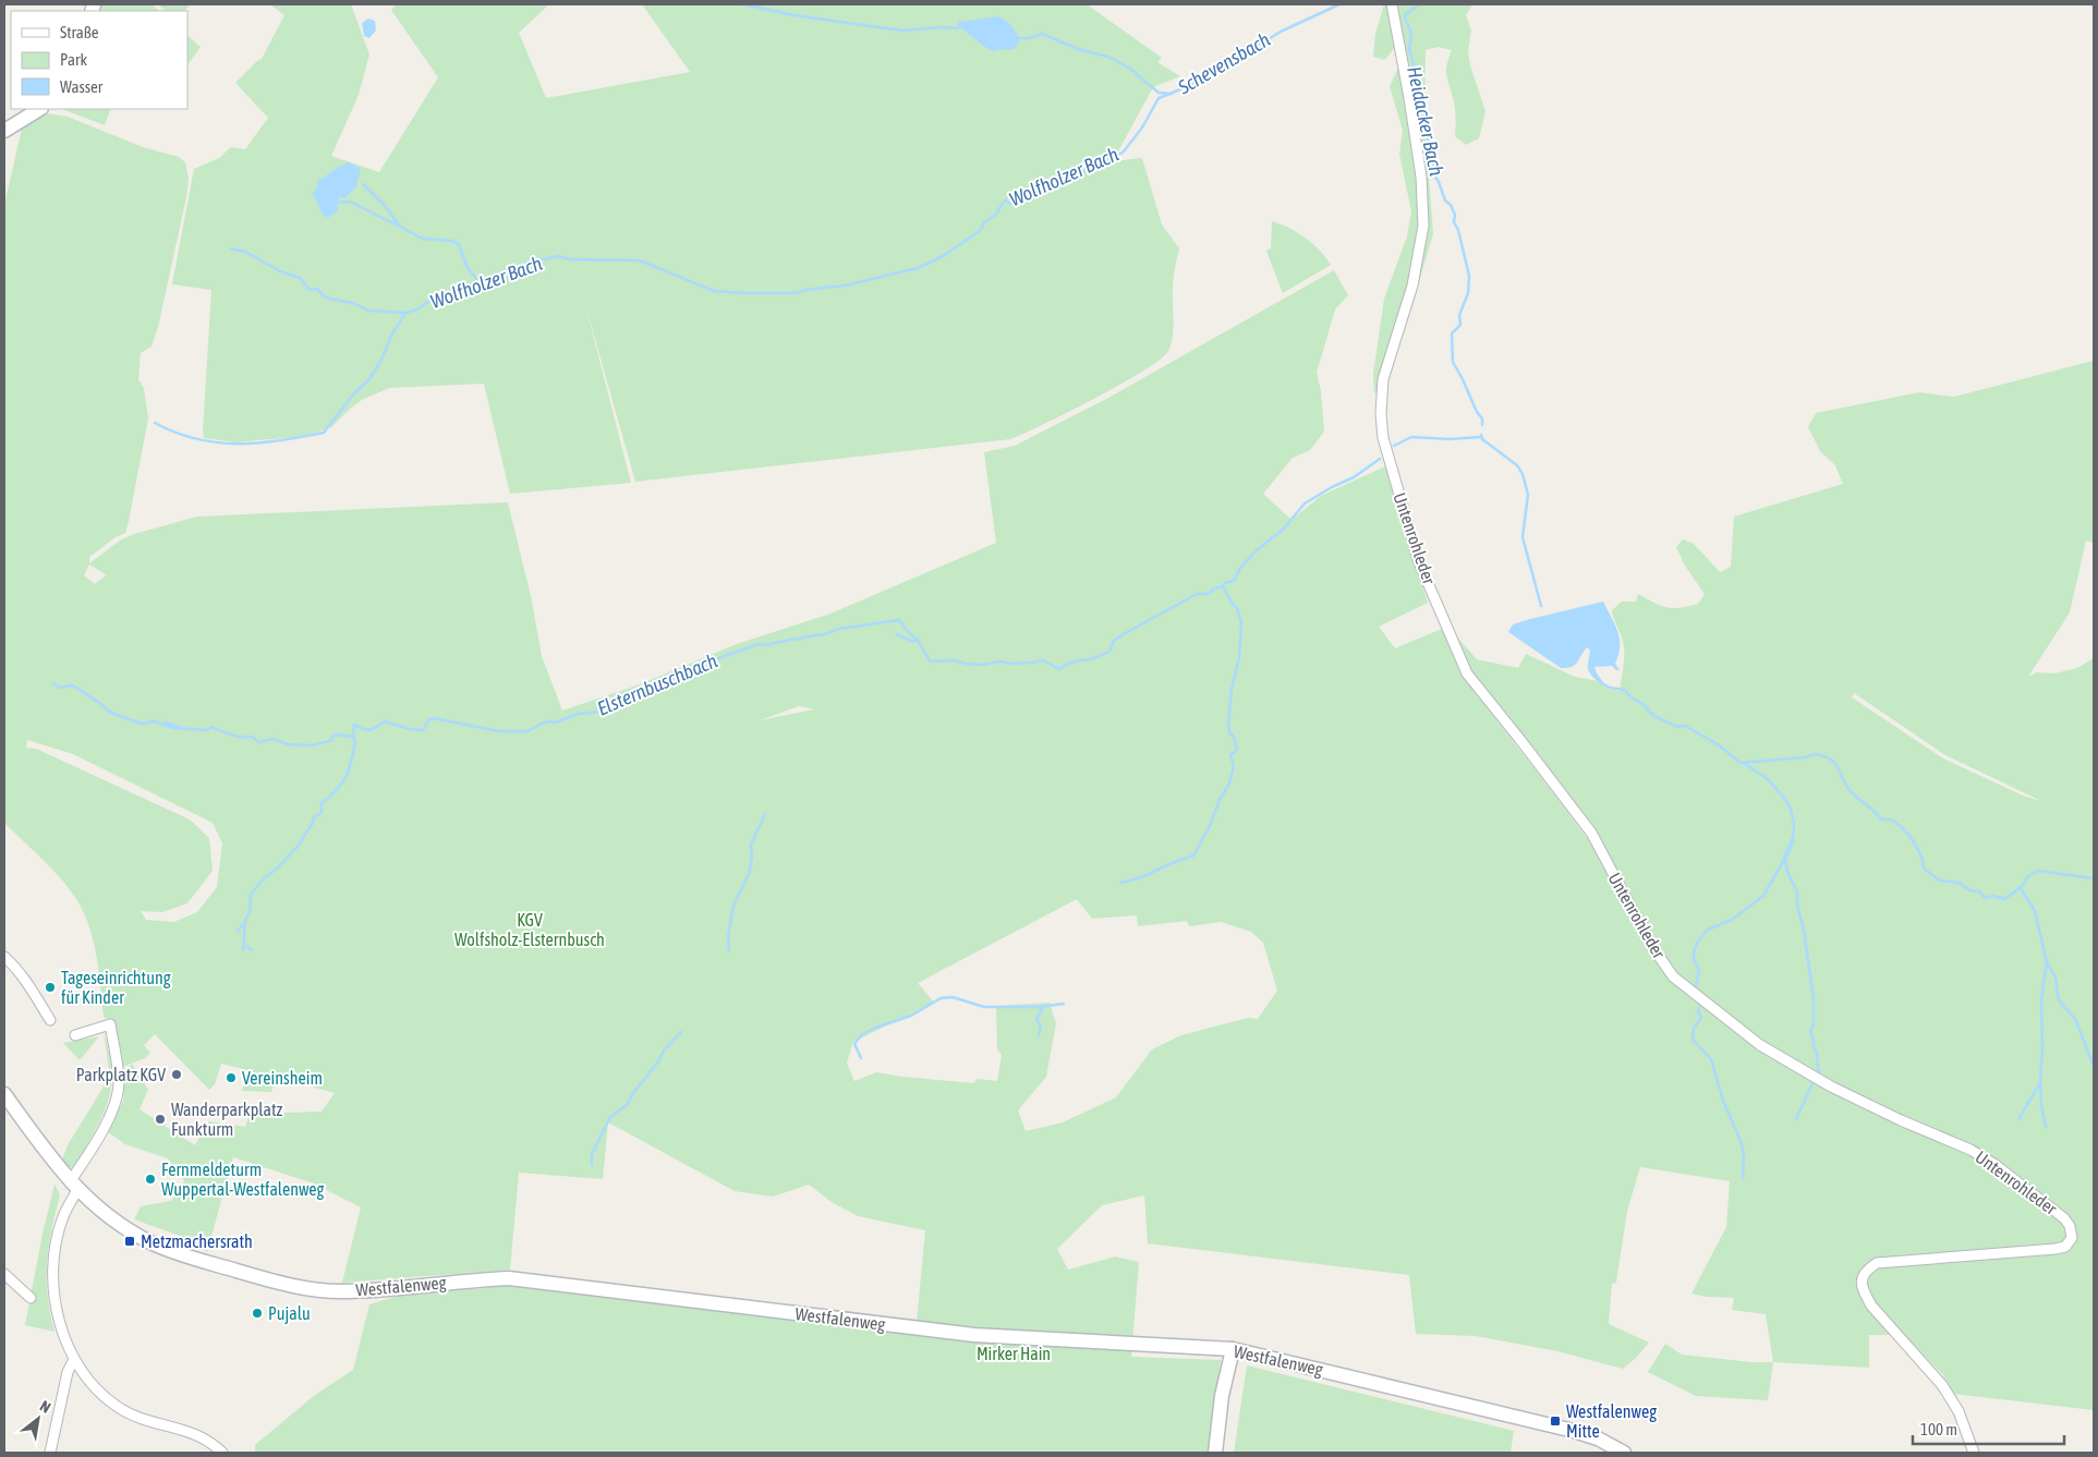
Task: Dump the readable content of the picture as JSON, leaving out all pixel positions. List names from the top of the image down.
{
  "streets": {
    "street": ["Untenrohleder", "Westfalenweg"]
  },
  "water": [
    "Schevensbach",
    "Heidacker Bach",
    "Wolfholzer Bach",
    "Elsternbuschbach"
  ],
  "parks": ["KGV Wolfsholz-Elsternbusch", "Mirker Hain"],
  "places": {
    "other": [
      "Tageseinrichtung für Kinder",
      "Parkplatz KGV",
      "Vereinsheim",
      "Wanderparkplatz Funkturm",
      "Fernmeldeturm Wuppertal-Westfalenweg",
      "Pujalu"
    ],
    "transit": ["Metzmachersrath", "Westfalenweg Mitte"]
  },
  "legend": ["Straße", "Park", "Wasser"],
  "scale_bar": "100 m",
  "north": "top right"
}
